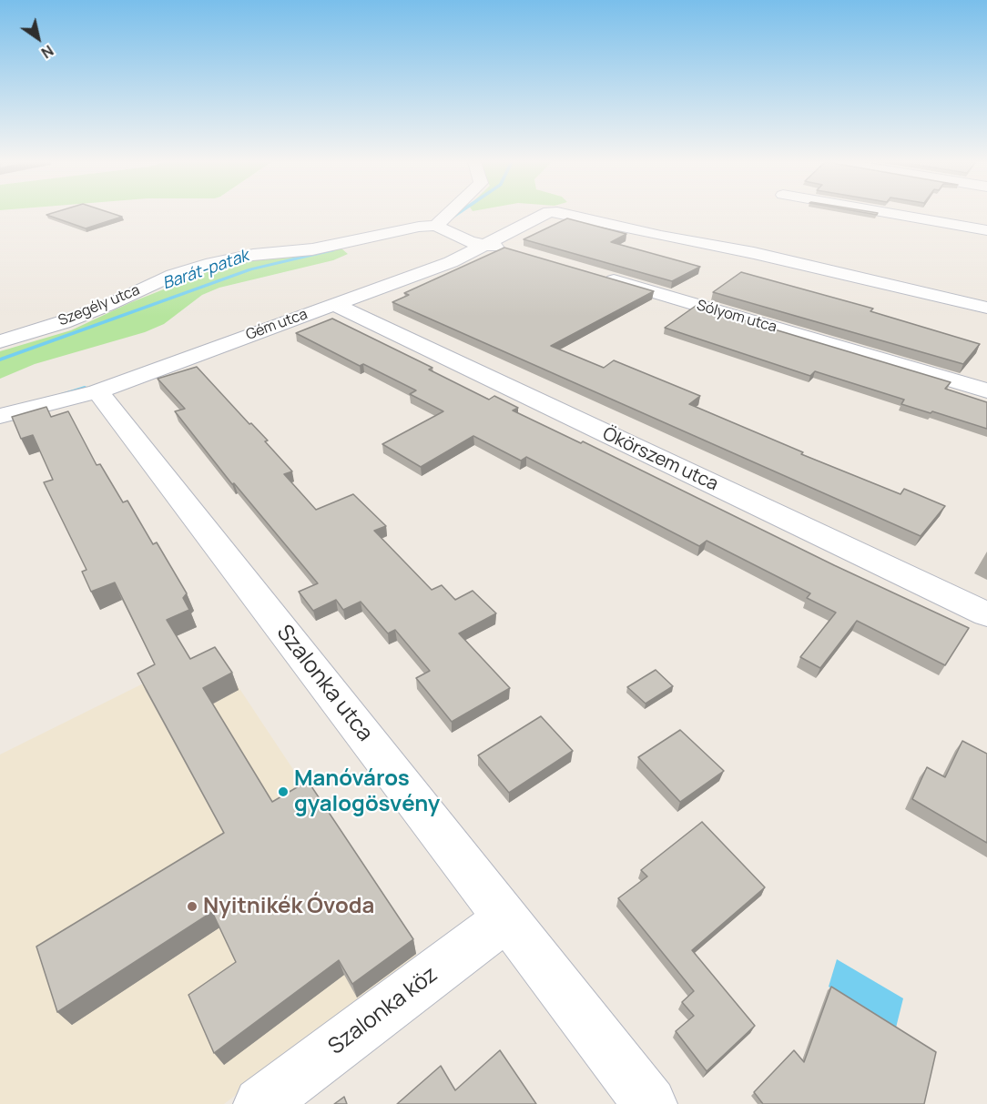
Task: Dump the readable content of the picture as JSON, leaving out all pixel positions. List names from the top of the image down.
{
  "streets": {
    "street": [
      "Szegély utca",
      "Sólyom utca",
      "Gém utca",
      "Ökörszem utca",
      "Szalonka utca",
      "Szalonka köz"
    ]
  },
  "crossings": [
    ["Gém utca", "Ökörszem utca"],
    ["Gém utca", "Szalonka utca"],
    ["Szalonka utca", "Szalonka köz"]
  ],
  "water": ["Barát-patak"],
  "places": ["Manóváros gyalogösvény", "Nyitnikék Óvoda"],
  "north": "bottom right"
}
